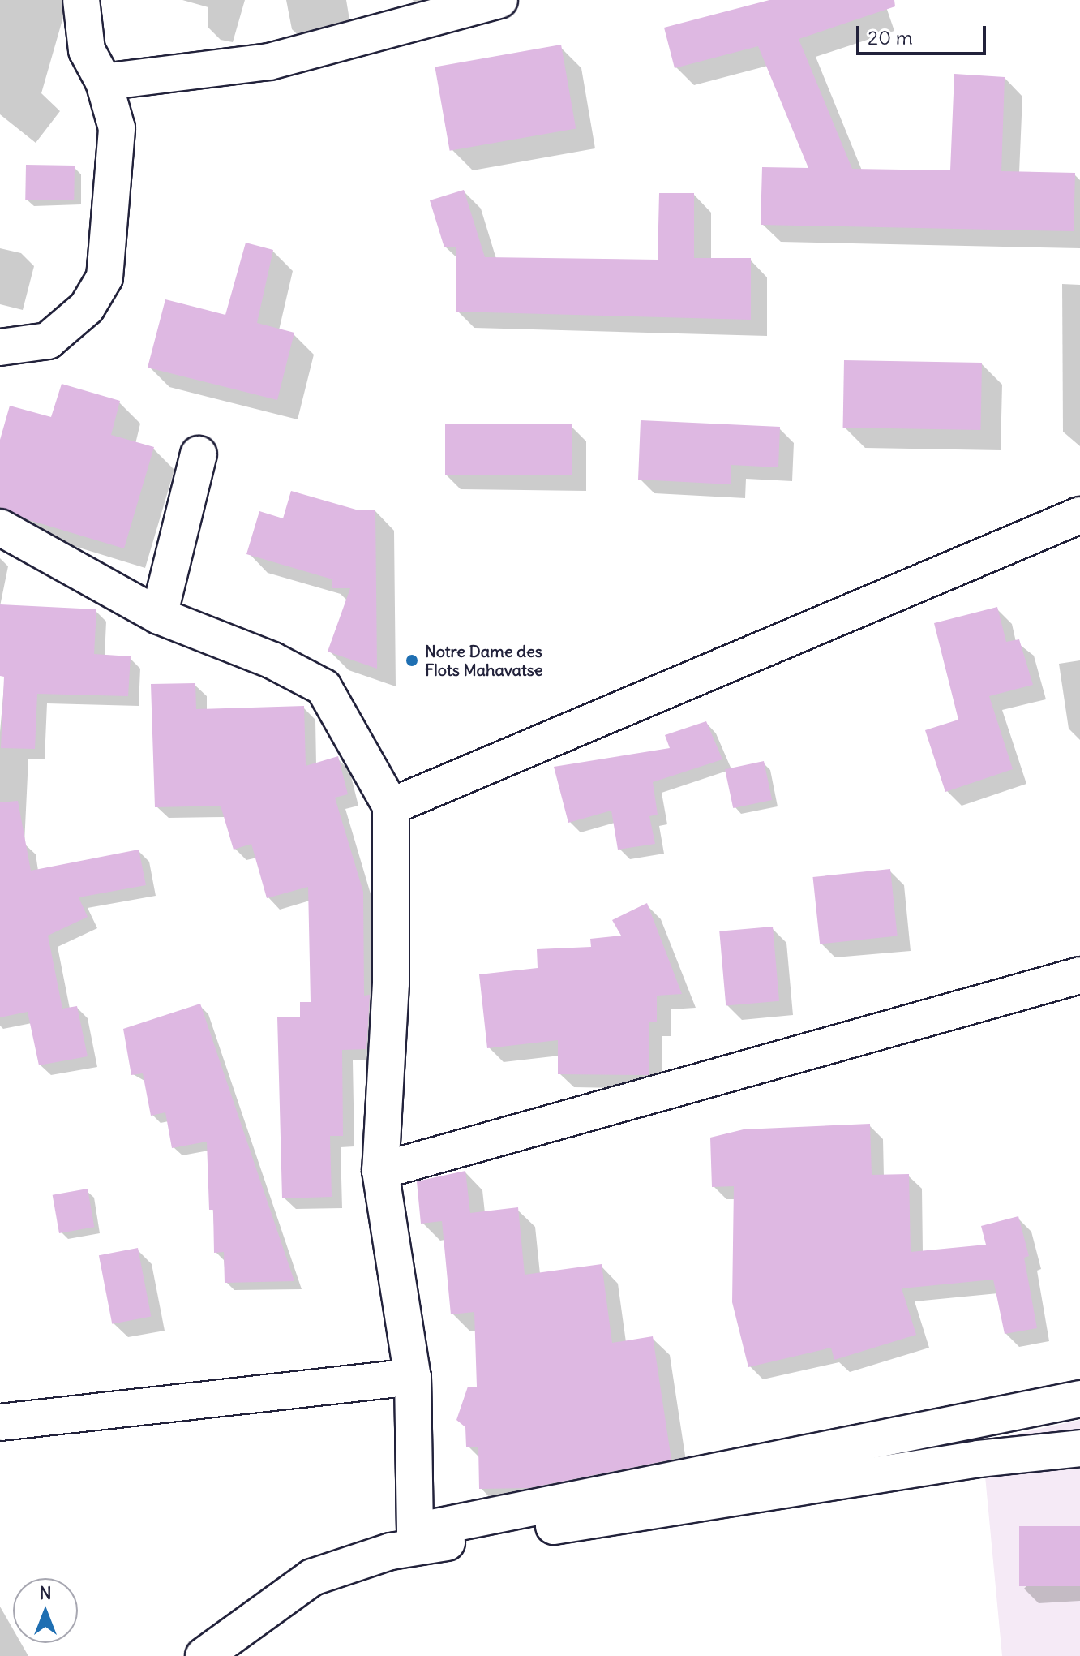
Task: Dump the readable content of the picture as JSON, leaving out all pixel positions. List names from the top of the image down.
{
  "places": ["Notre Dame des Flots Mahavatse"],
  "scale_bar": "20 m",
  "north": "top"
}
